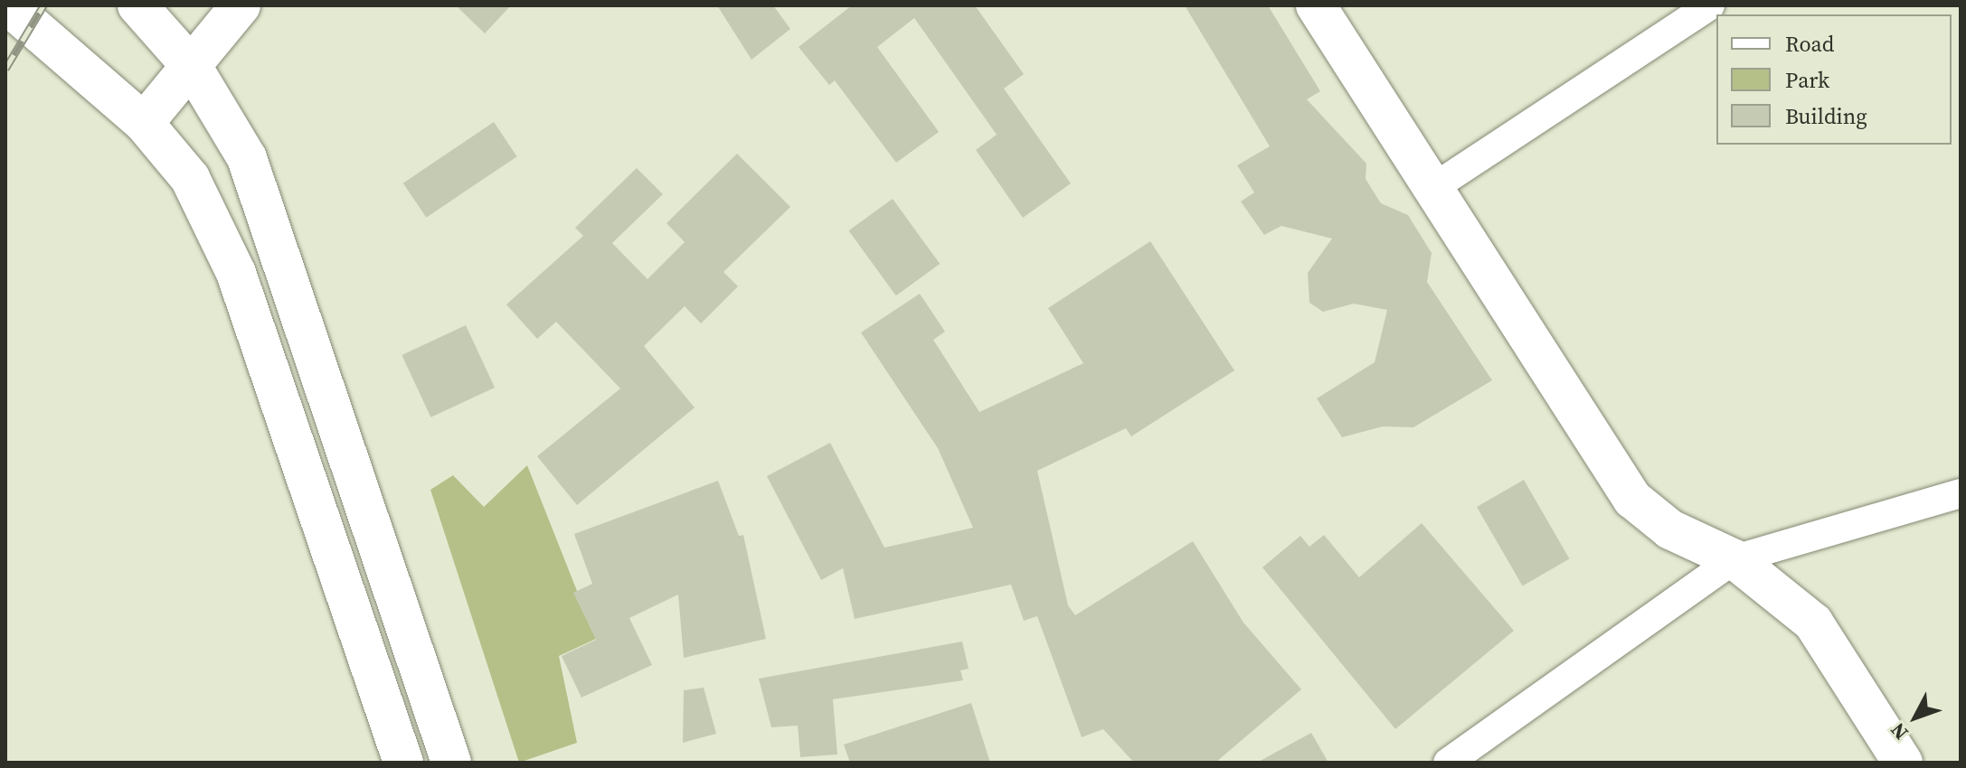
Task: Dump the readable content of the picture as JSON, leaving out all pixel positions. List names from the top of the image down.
{
  "legend": ["Road", "Park", "Building"],
  "north": "bottom left"
}
